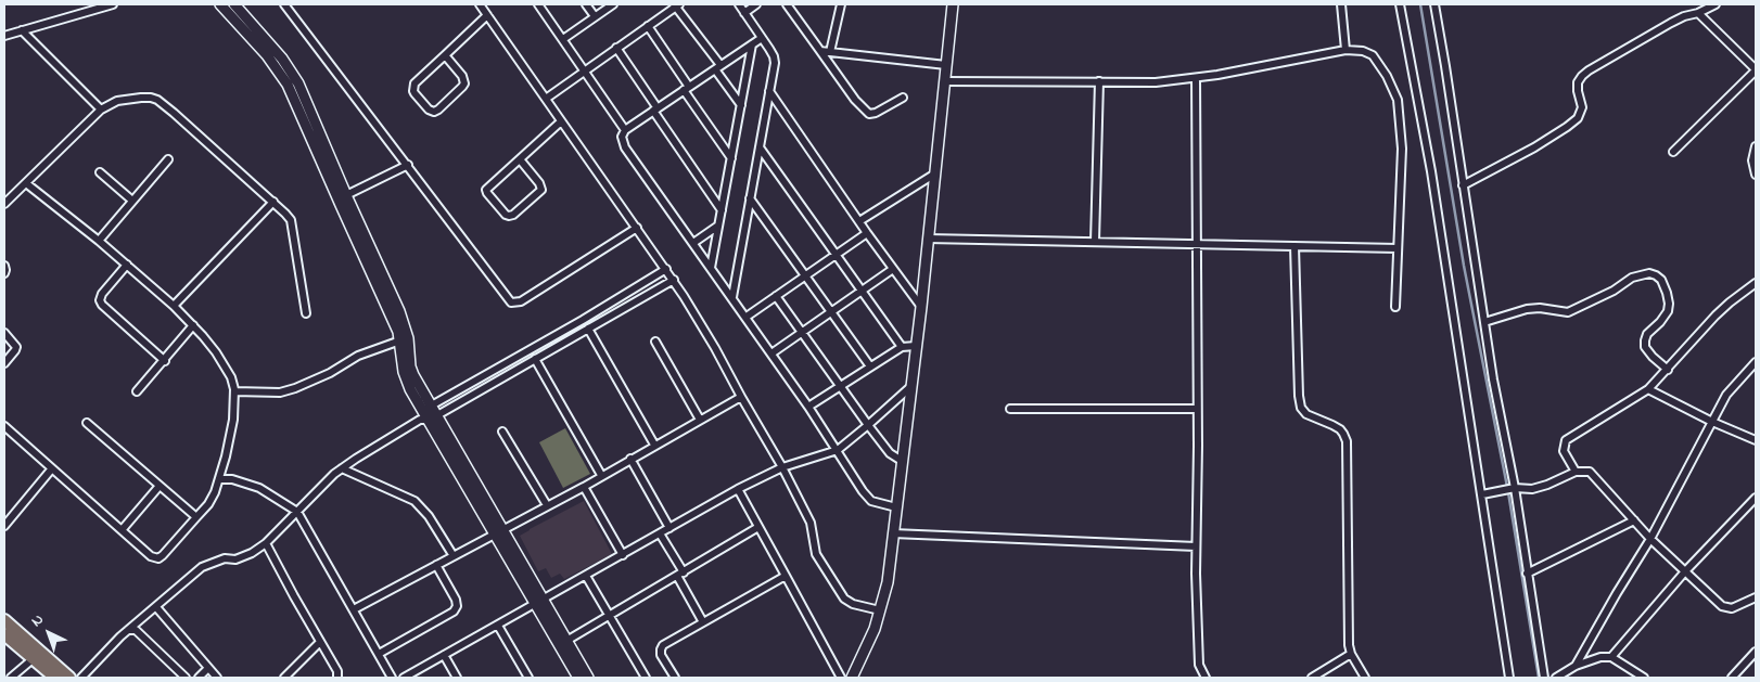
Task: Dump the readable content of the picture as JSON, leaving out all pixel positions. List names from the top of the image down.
{
  "north": "top left"
}
